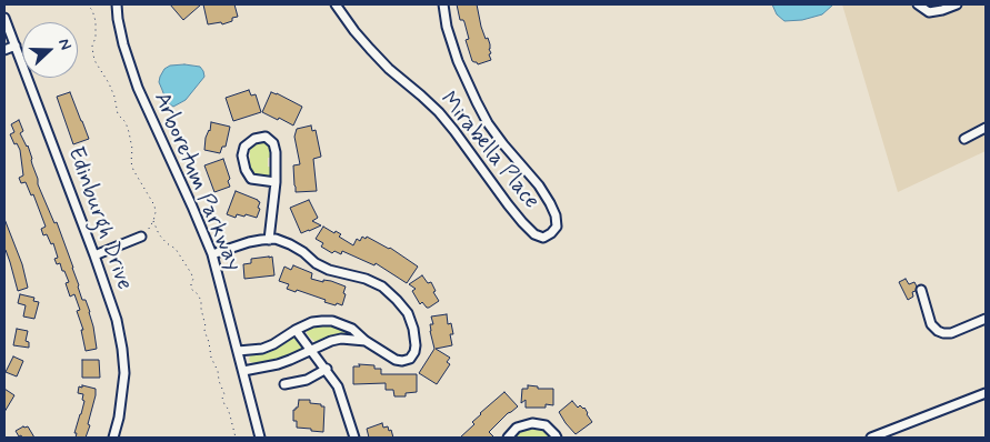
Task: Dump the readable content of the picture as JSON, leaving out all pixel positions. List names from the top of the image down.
{
  "streets": {
    "street": ["Mirabella Place", "Arboretum Parkway", "Edinburgh Drive"]
  },
  "north": "right"
}
